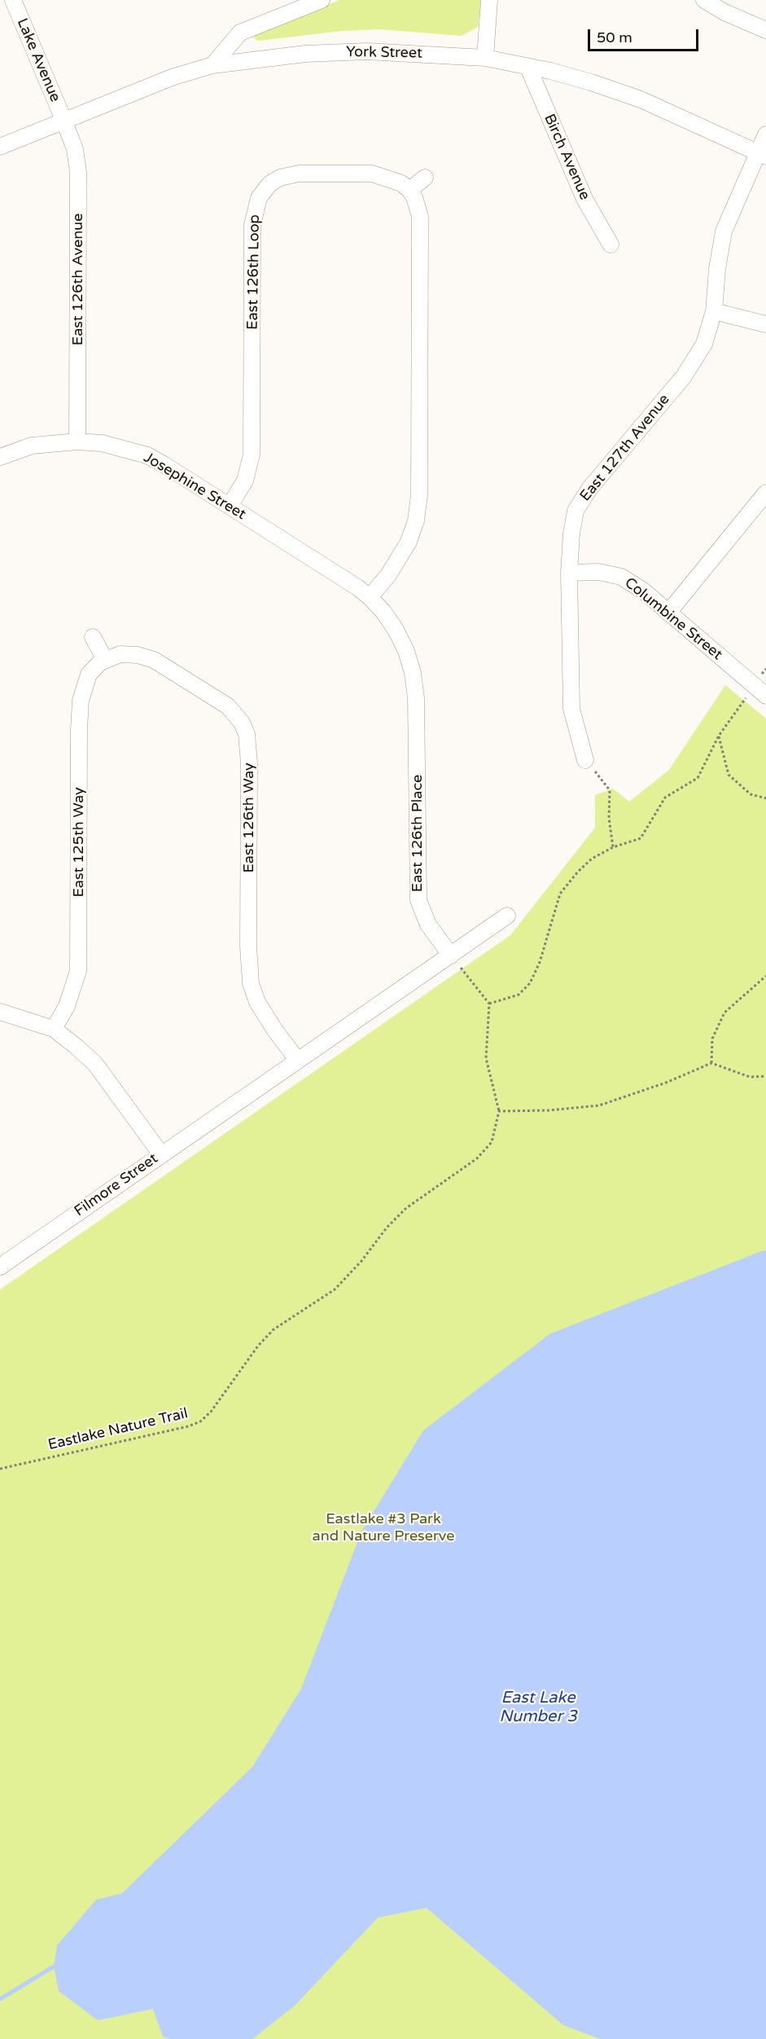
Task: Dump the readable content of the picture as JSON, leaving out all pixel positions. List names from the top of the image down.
{
  "streets": {
    "street": [
      "York Street",
      "Lake Avenue",
      "Birch Avenue",
      "East 126th Loop",
      "East 126th Avenue",
      "East 127th Avenue",
      "Josephine Street",
      "Columbine Street",
      "East 126th Way",
      "East 126th Place",
      "East 125th Way",
      "Filmore Street"
    ],
    "path": ["Eastlake Nature Trail"]
  },
  "crossings": [
    ["York Street", "Lake Avenue"],
    ["York Street", "Birch Avenue"],
    ["York Street", "East 126th Avenue"],
    ["York Street", "East 127th Avenue"],
    ["Lake Avenue", "East 126th Avenue"],
    ["East 126th Loop", "Josephine Street"],
    ["East 126th Avenue", "Josephine Street"],
    ["East 127th Avenue", "Columbine Street"],
    ["Josephine Street", "East 126th Place"],
    ["East 126th Way", "East 125th Way"],
    ["East 126th Way", "Filmore Street"]
  ],
  "water": ["East Lake Number 3"],
  "parks": ["Eastlake #3 Park and Nature Preserve"],
  "scale_bar": "50 m"
}
